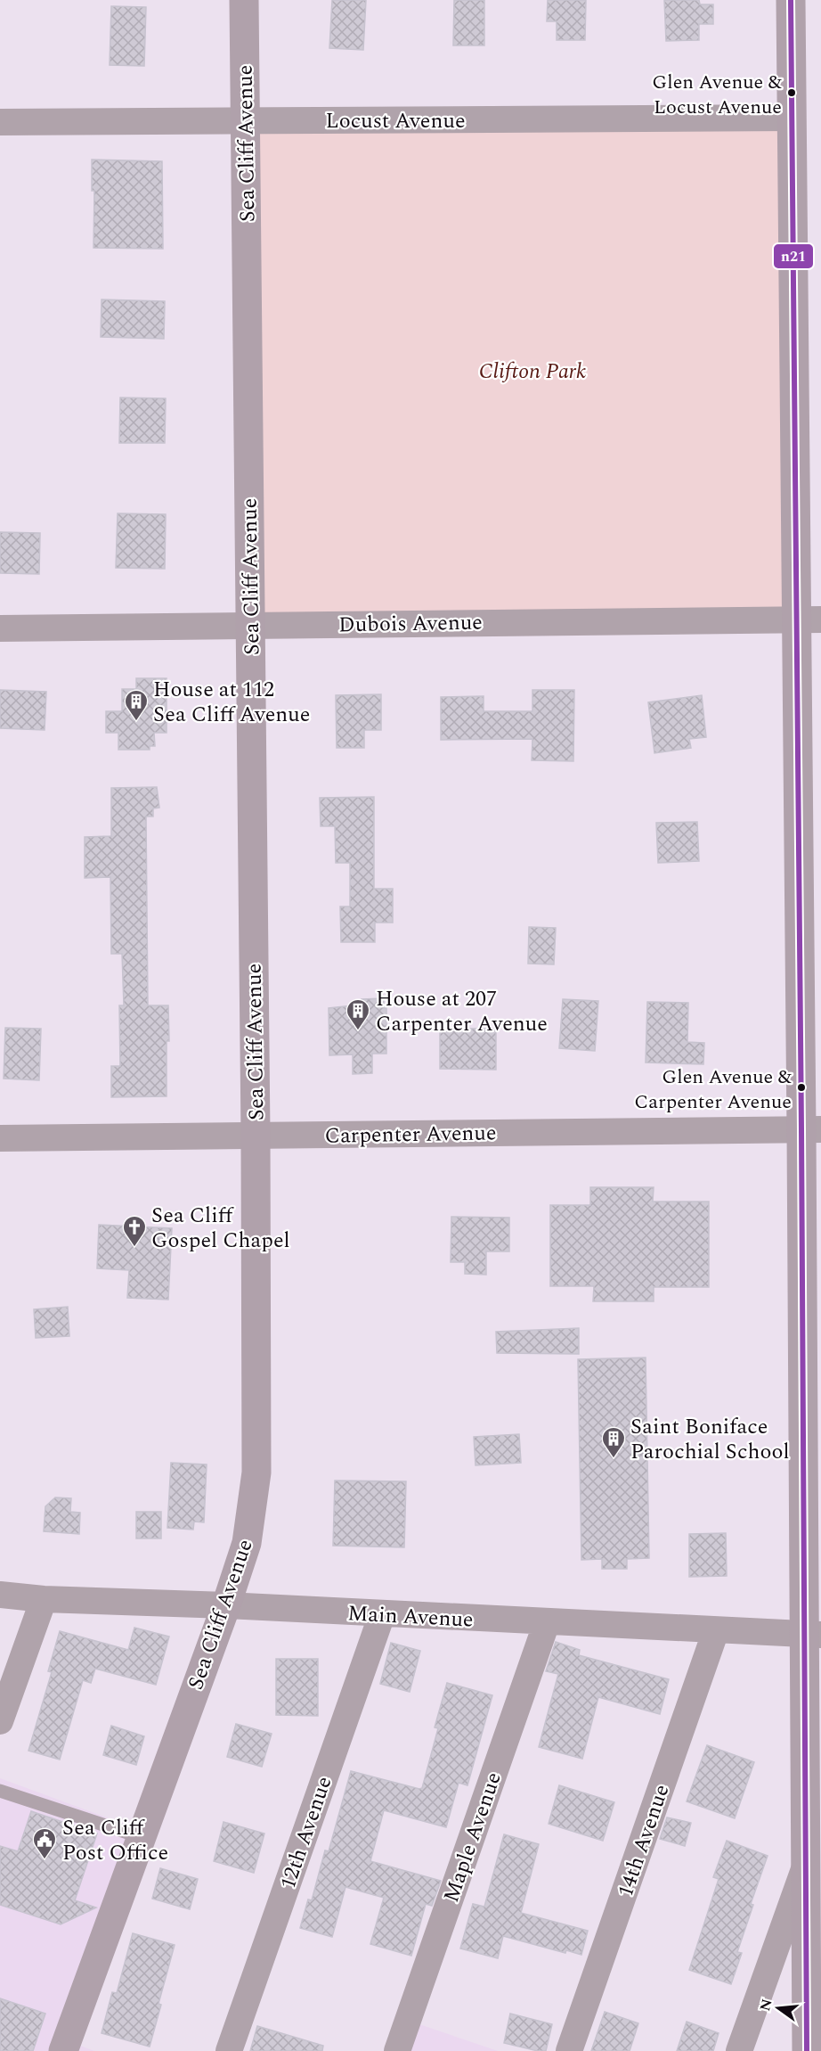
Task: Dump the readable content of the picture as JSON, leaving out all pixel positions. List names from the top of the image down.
{
  "streets": {
    "street": [
      "Locust Avenue",
      "Sea Cliff Avenue",
      "Dubois Avenue",
      "Carpenter Avenue",
      "Main Avenue",
      "12th Avenue",
      "Maple Avenue",
      "14th Avenue"
    ]
  },
  "crossings": [
    ["Locust Avenue", "Sea Cliff Avenue"],
    ["Sea Cliff Avenue", "Dubois Avenue"],
    ["Sea Cliff Avenue", "Carpenter Avenue"],
    ["Sea Cliff Avenue", "Main Avenue"],
    ["Main Avenue", "12th Avenue"],
    ["Main Avenue", "Maple Avenue"],
    ["Main Avenue", "14th Avenue"]
  ],
  "parks": ["Clifton Park"],
  "places": {
    "other": ["Glen Avenue & Locust Avenue", "Glen Avenue & Carpenter Avenue"],
    "building": ["House at 112 Sea Cliff Avenue", "House at 207 Carpenter Avenue", "Saint Boniface Parochial School"],
    "church": ["Sea Cliff Gospel Chapel"],
    "public building": ["Sea Cliff Post Office"]
  },
  "lines": ["transit line n21"],
  "north": "left"
}
